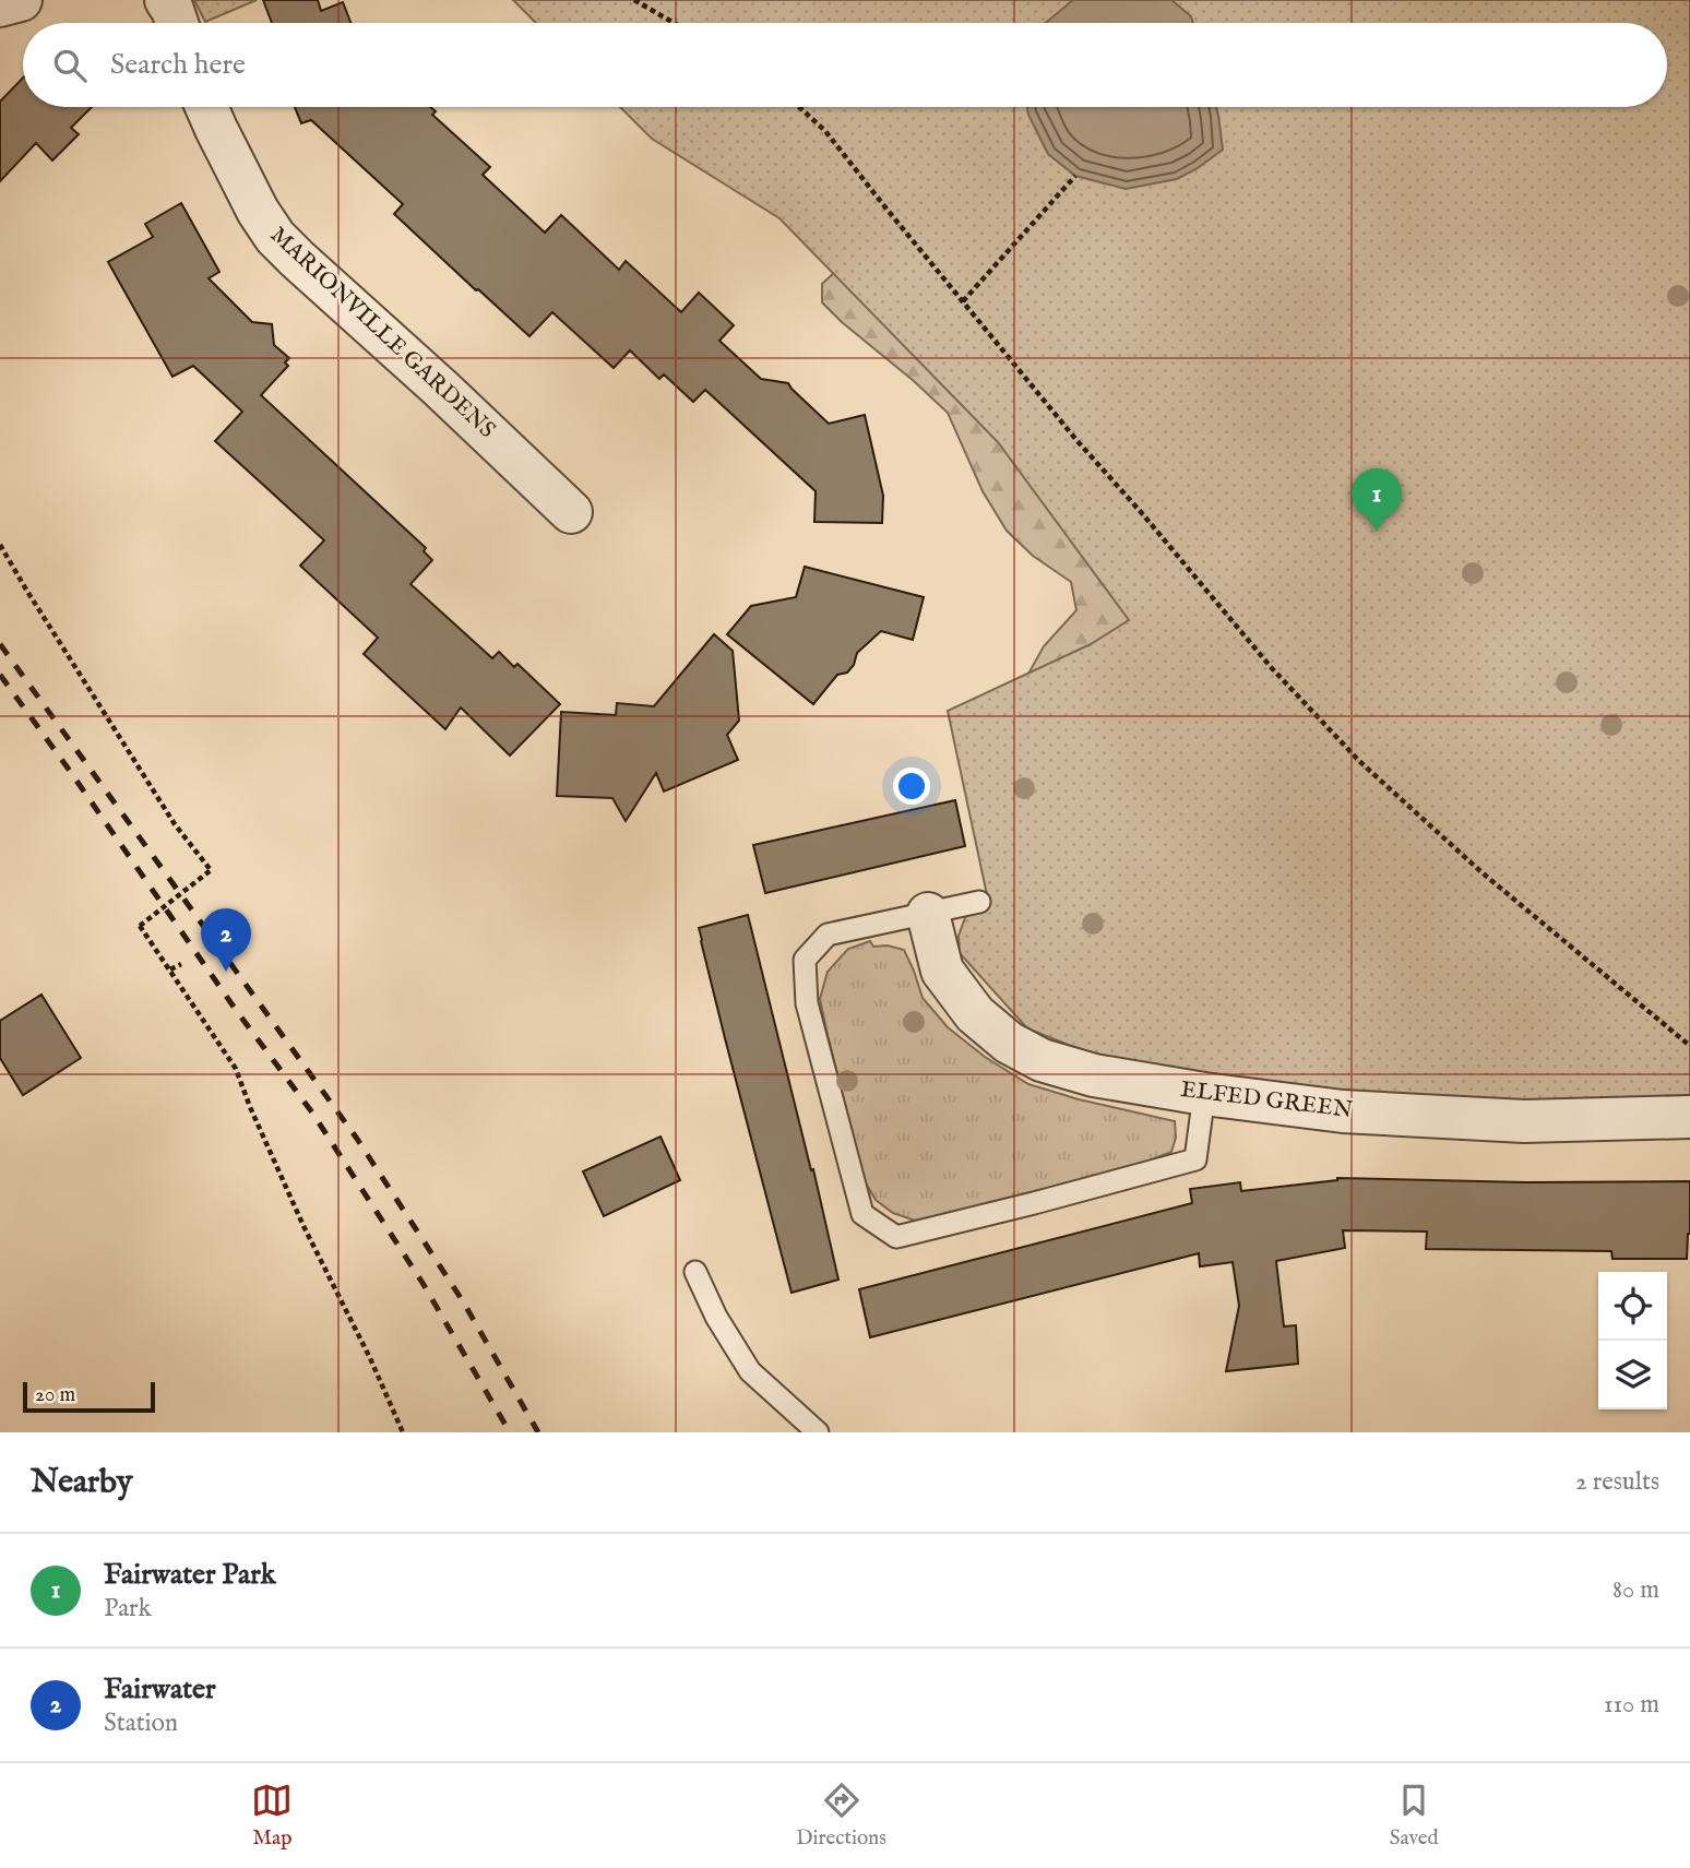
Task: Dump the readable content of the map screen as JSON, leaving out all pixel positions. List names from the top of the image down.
{
  "streets": {
    "street": ["MARIONVILLE GARDENS", "ELFED GREEN"]
  },
  "scale_bar": "20 m",
  "page": {
    "search": "Search here",
    "pins": ["1", "2"],
    "scale": "20 m",
    "heading": ["Nearby", "2 results"],
    "list": [
      {
        "mark": "1",
        "name": "Fairwater Park",
        "note": "Park",
        "value": "80 m"
      },
      {
        "mark": "2",
        "name": "Fairwater",
        "note": "Station",
        "value": "110 m"
      }
    ],
    "nav": ["Map", "Directions", "Saved"]
  }
}
